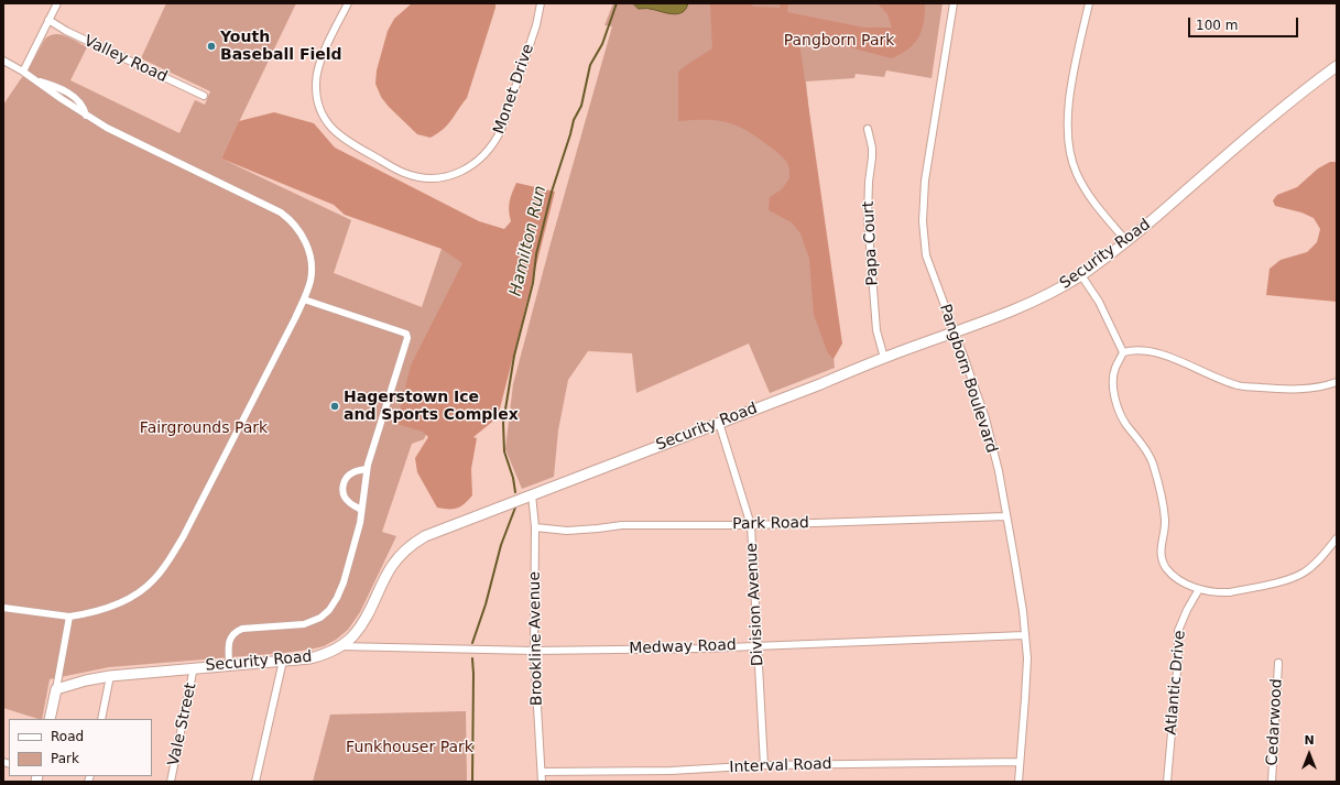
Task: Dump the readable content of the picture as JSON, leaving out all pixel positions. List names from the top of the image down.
{
  "streets": {
    "street": [
      "Valley Road",
      "Monet Drive",
      "Papa Court",
      "Security Road",
      "Pangborn Boulevard",
      "Park Road",
      "Division Avenue",
      "Brookline Avenue",
      "Medway Road",
      "Atlantic Drive",
      "Cedarwood",
      "Vale Street",
      "Interval Road"
    ]
  },
  "crossings": [
    ["Papa Court", "Security Road"],
    ["Security Road", "Pangborn Boulevard"],
    ["Security Road", "Division Avenue"],
    ["Security Road", "Brookline Avenue"],
    ["Security Road", "Medway Road"],
    ["Security Road", "Vale Street"],
    ["Pangborn Boulevard", "Park Road"],
    ["Pangborn Boulevard", "Medway Road"],
    ["Pangborn Boulevard", "Interval Road"],
    ["Park Road", "Division Avenue"],
    ["Park Road", "Brookline Avenue"],
    ["Division Avenue", "Medway Road"],
    ["Division Avenue", "Interval Road"],
    ["Brookline Avenue", "Medway Road"],
    ["Brookline Avenue", "Interval Road"]
  ],
  "water": ["Hamilton Run"],
  "parks": ["Pangborn Park", "Fairgrounds Park", "Funkhouser Park"],
  "places": ["Youth Baseball Field", "Hagerstown Ice and Sports Complex"],
  "legend": ["Road", "Park"],
  "scale_bar": "100 m",
  "north": "top"
}
